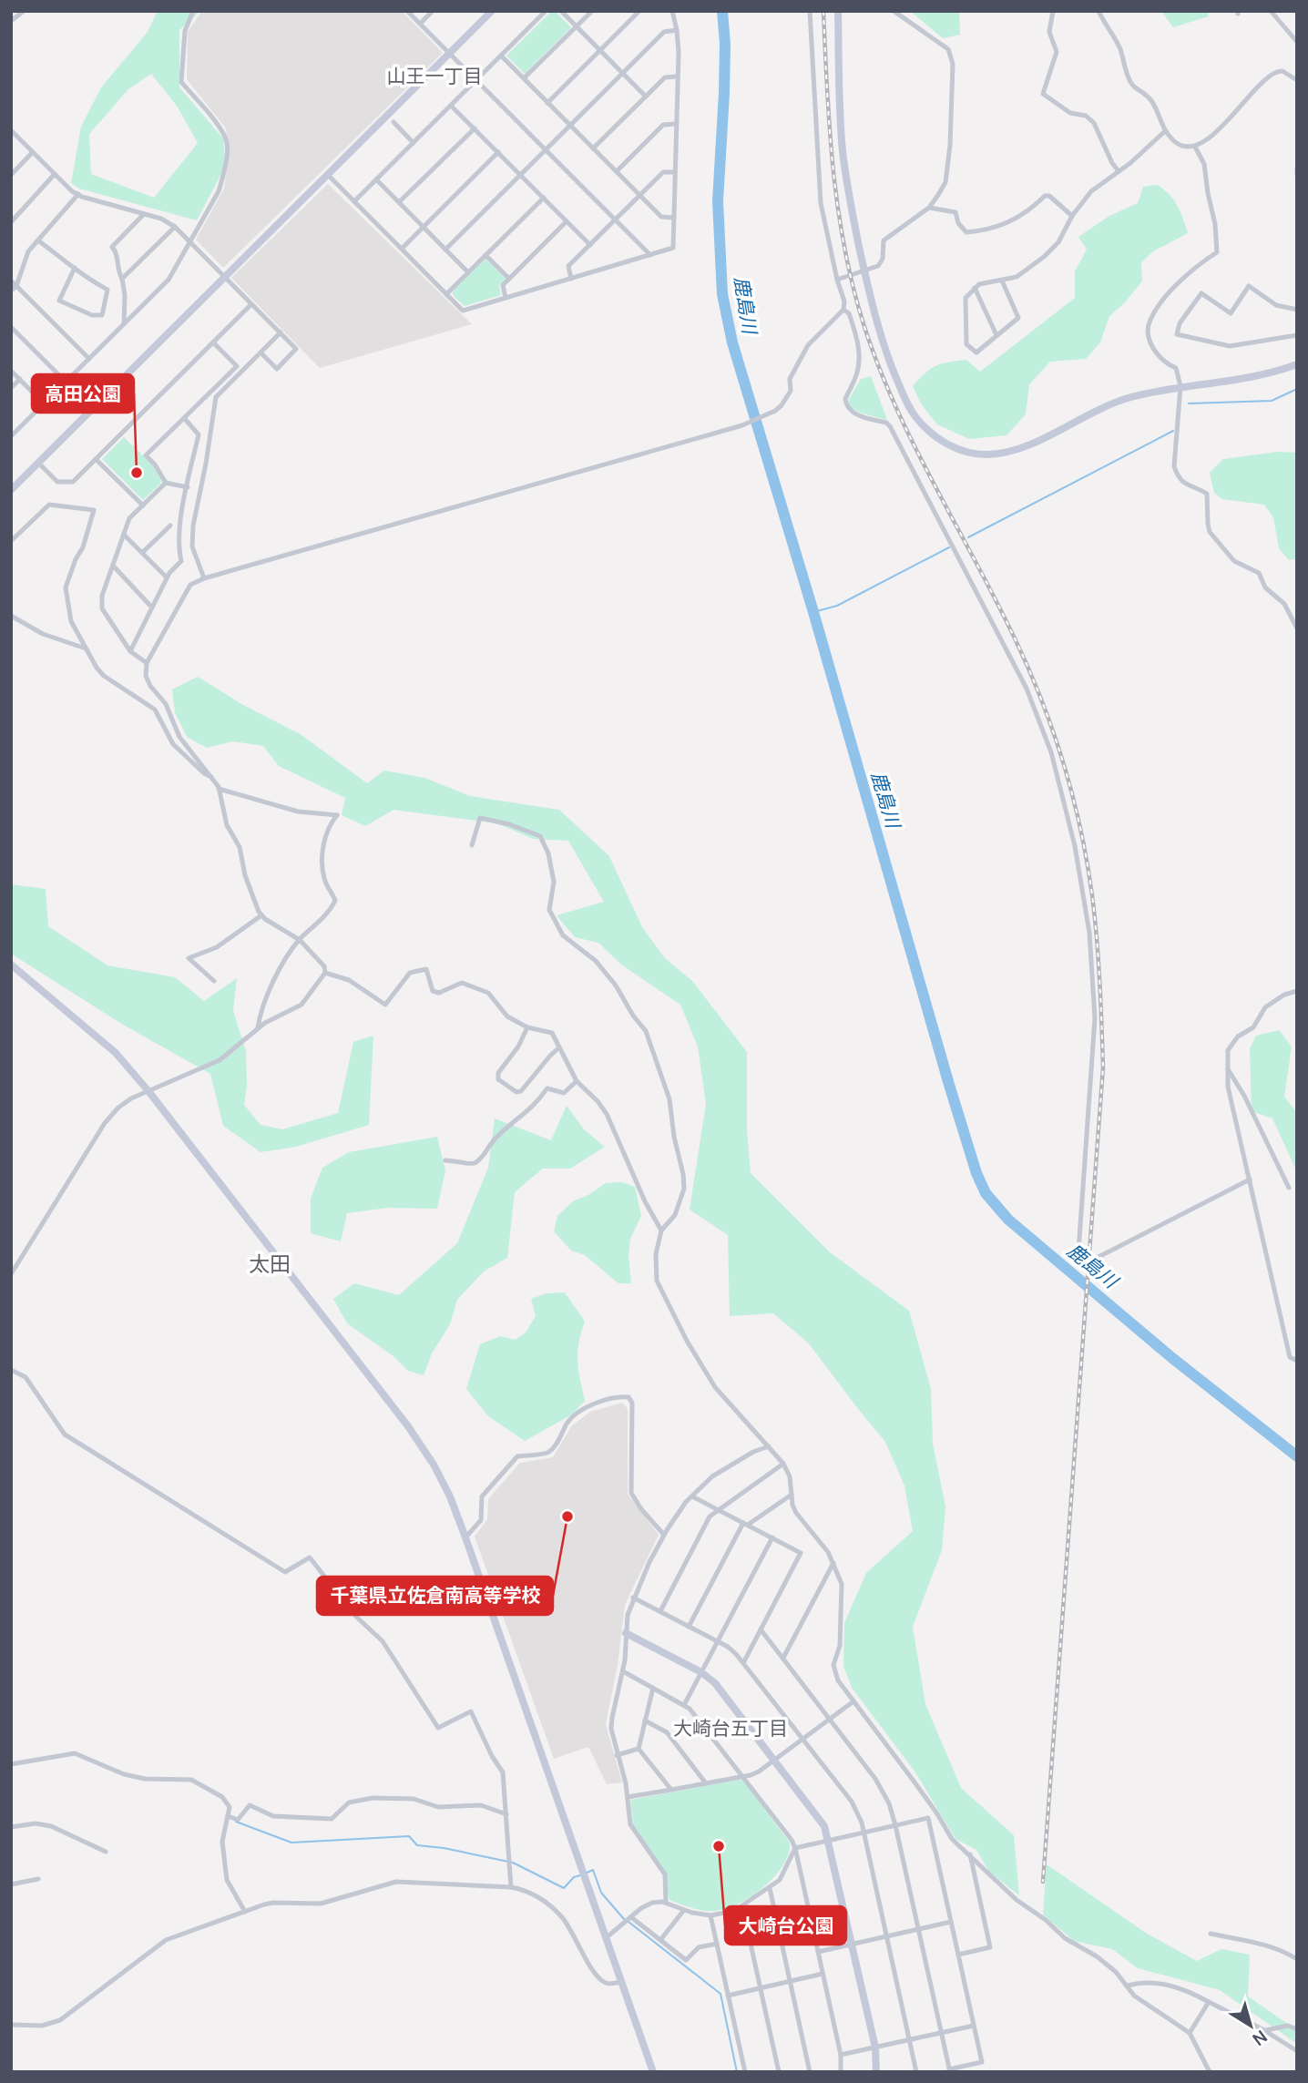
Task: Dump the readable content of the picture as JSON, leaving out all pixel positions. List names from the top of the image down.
{
  "districts": ["山王一丁目", "太田", "大崎台五丁目"],
  "water": ["鹿島川"],
  "places": ["高田公園", "千葉県立佐倉南高等学校", "大崎台公園"],
  "north": "bottom right"
}
